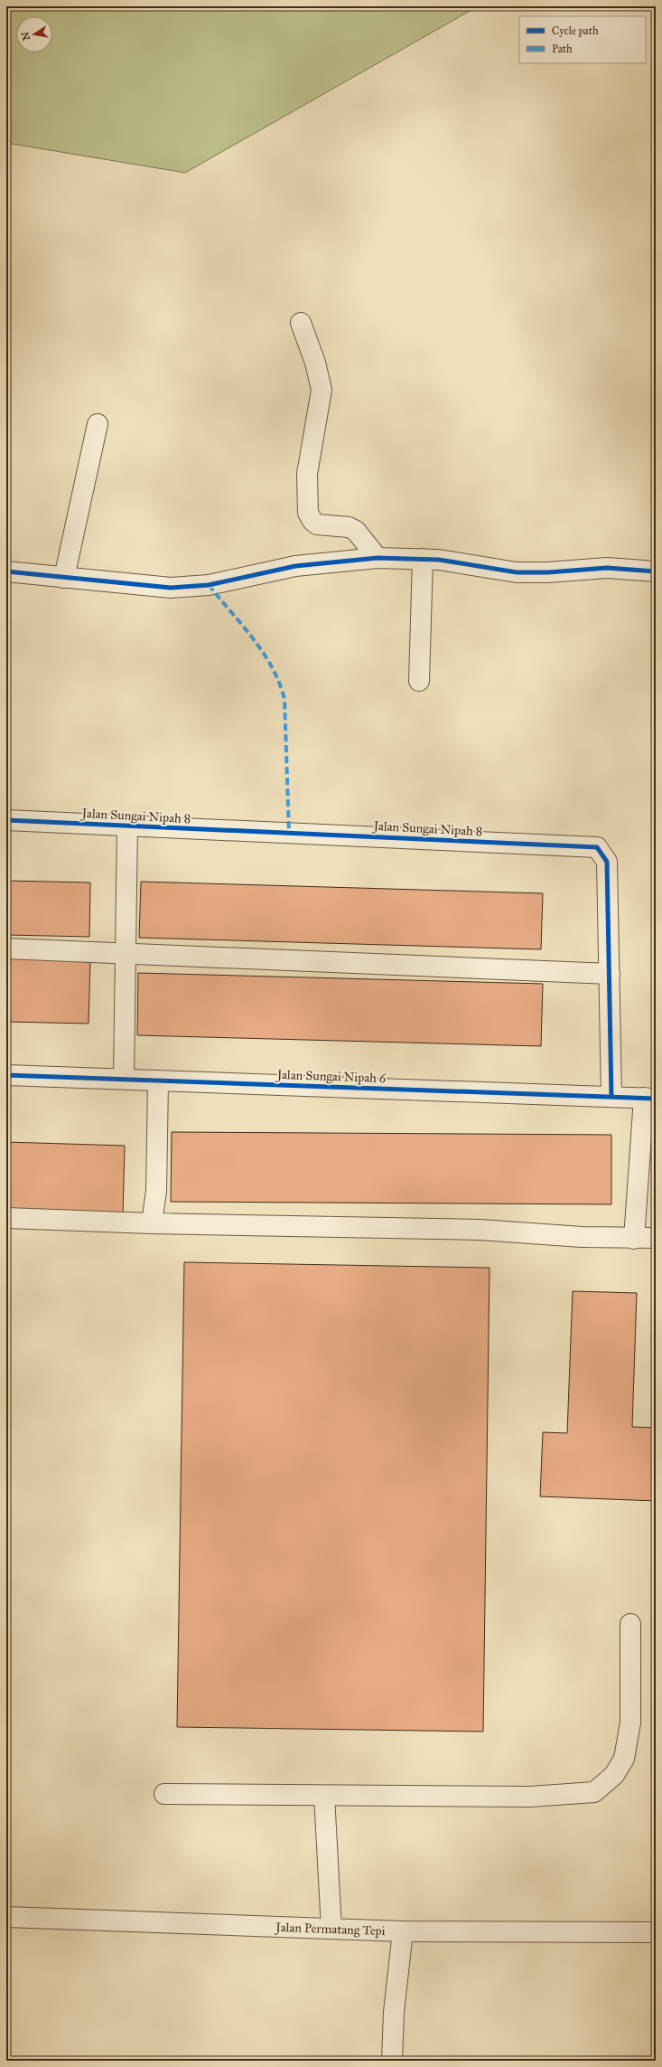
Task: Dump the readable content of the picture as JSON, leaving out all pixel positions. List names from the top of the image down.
{
  "streets": {
    "street": ["Jalan Sungai Nipah 8", "Jalan Sungai Nipah 6", "Jalan Permatang Tepi"]
  },
  "crossings": [
    ["Jalan Sungai Nipah 8", "Jalan Sungai Nipah 6"]
  ],
  "legend": ["Cycle path", "Path"],
  "north": "left"
}
